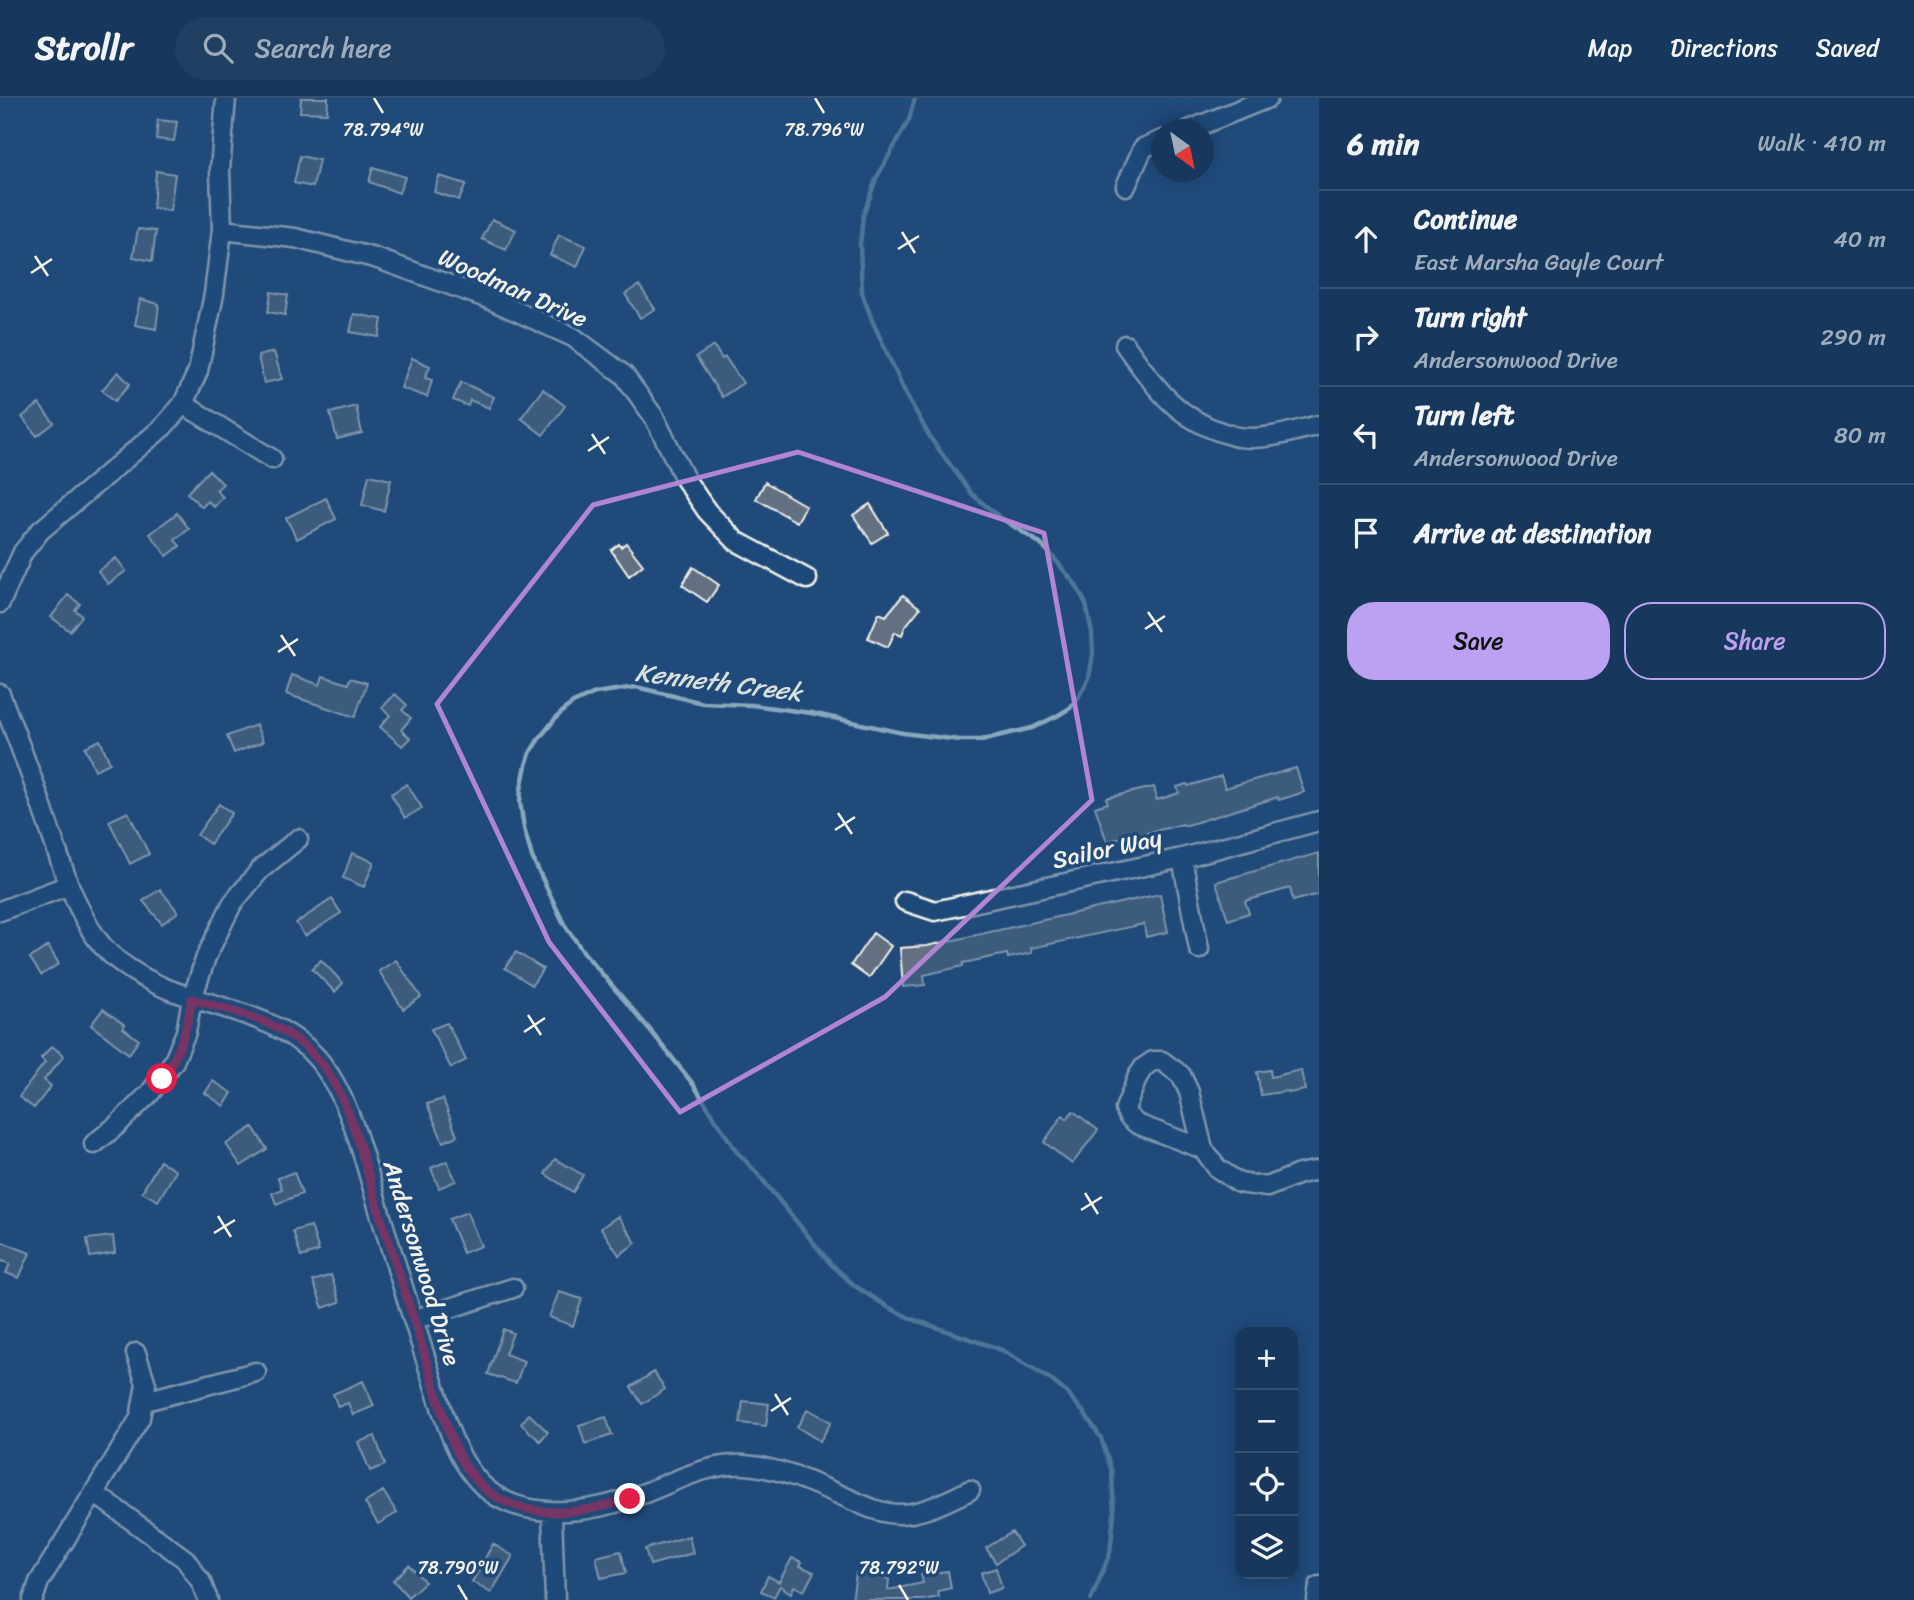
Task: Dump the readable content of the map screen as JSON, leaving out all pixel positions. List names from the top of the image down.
{
  "streets": {
    "street": ["Woodman Drive", "Sailor Way", "Andersonwood Drive"]
  },
  "water": ["Kenneth Creek"],
  "north": "bottom right",
  "page": {
    "header": "Strollr",
    "search": "Search here",
    "nav": ["Map", "Directions", "Saved"],
    "heading": ["6 min", "Walk · 410 m"],
    "list": [
      ["Continue", "East Marsha Gayle Court", "40 m"],
      ["Turn right", "Andersonwood Drive", "290 m"],
      ["Turn left", "Andersonwood Drive", "80 m"],
      "Arrive at destination"
    ],
    "buttons": ["Save", "Share"],
    "map_buttons": ["+", "−"]
  },
  "coordinates": [
    "78.794°W",
    "78.796°W",
    "78.790°W",
    "78.792°W"
  ]
}
